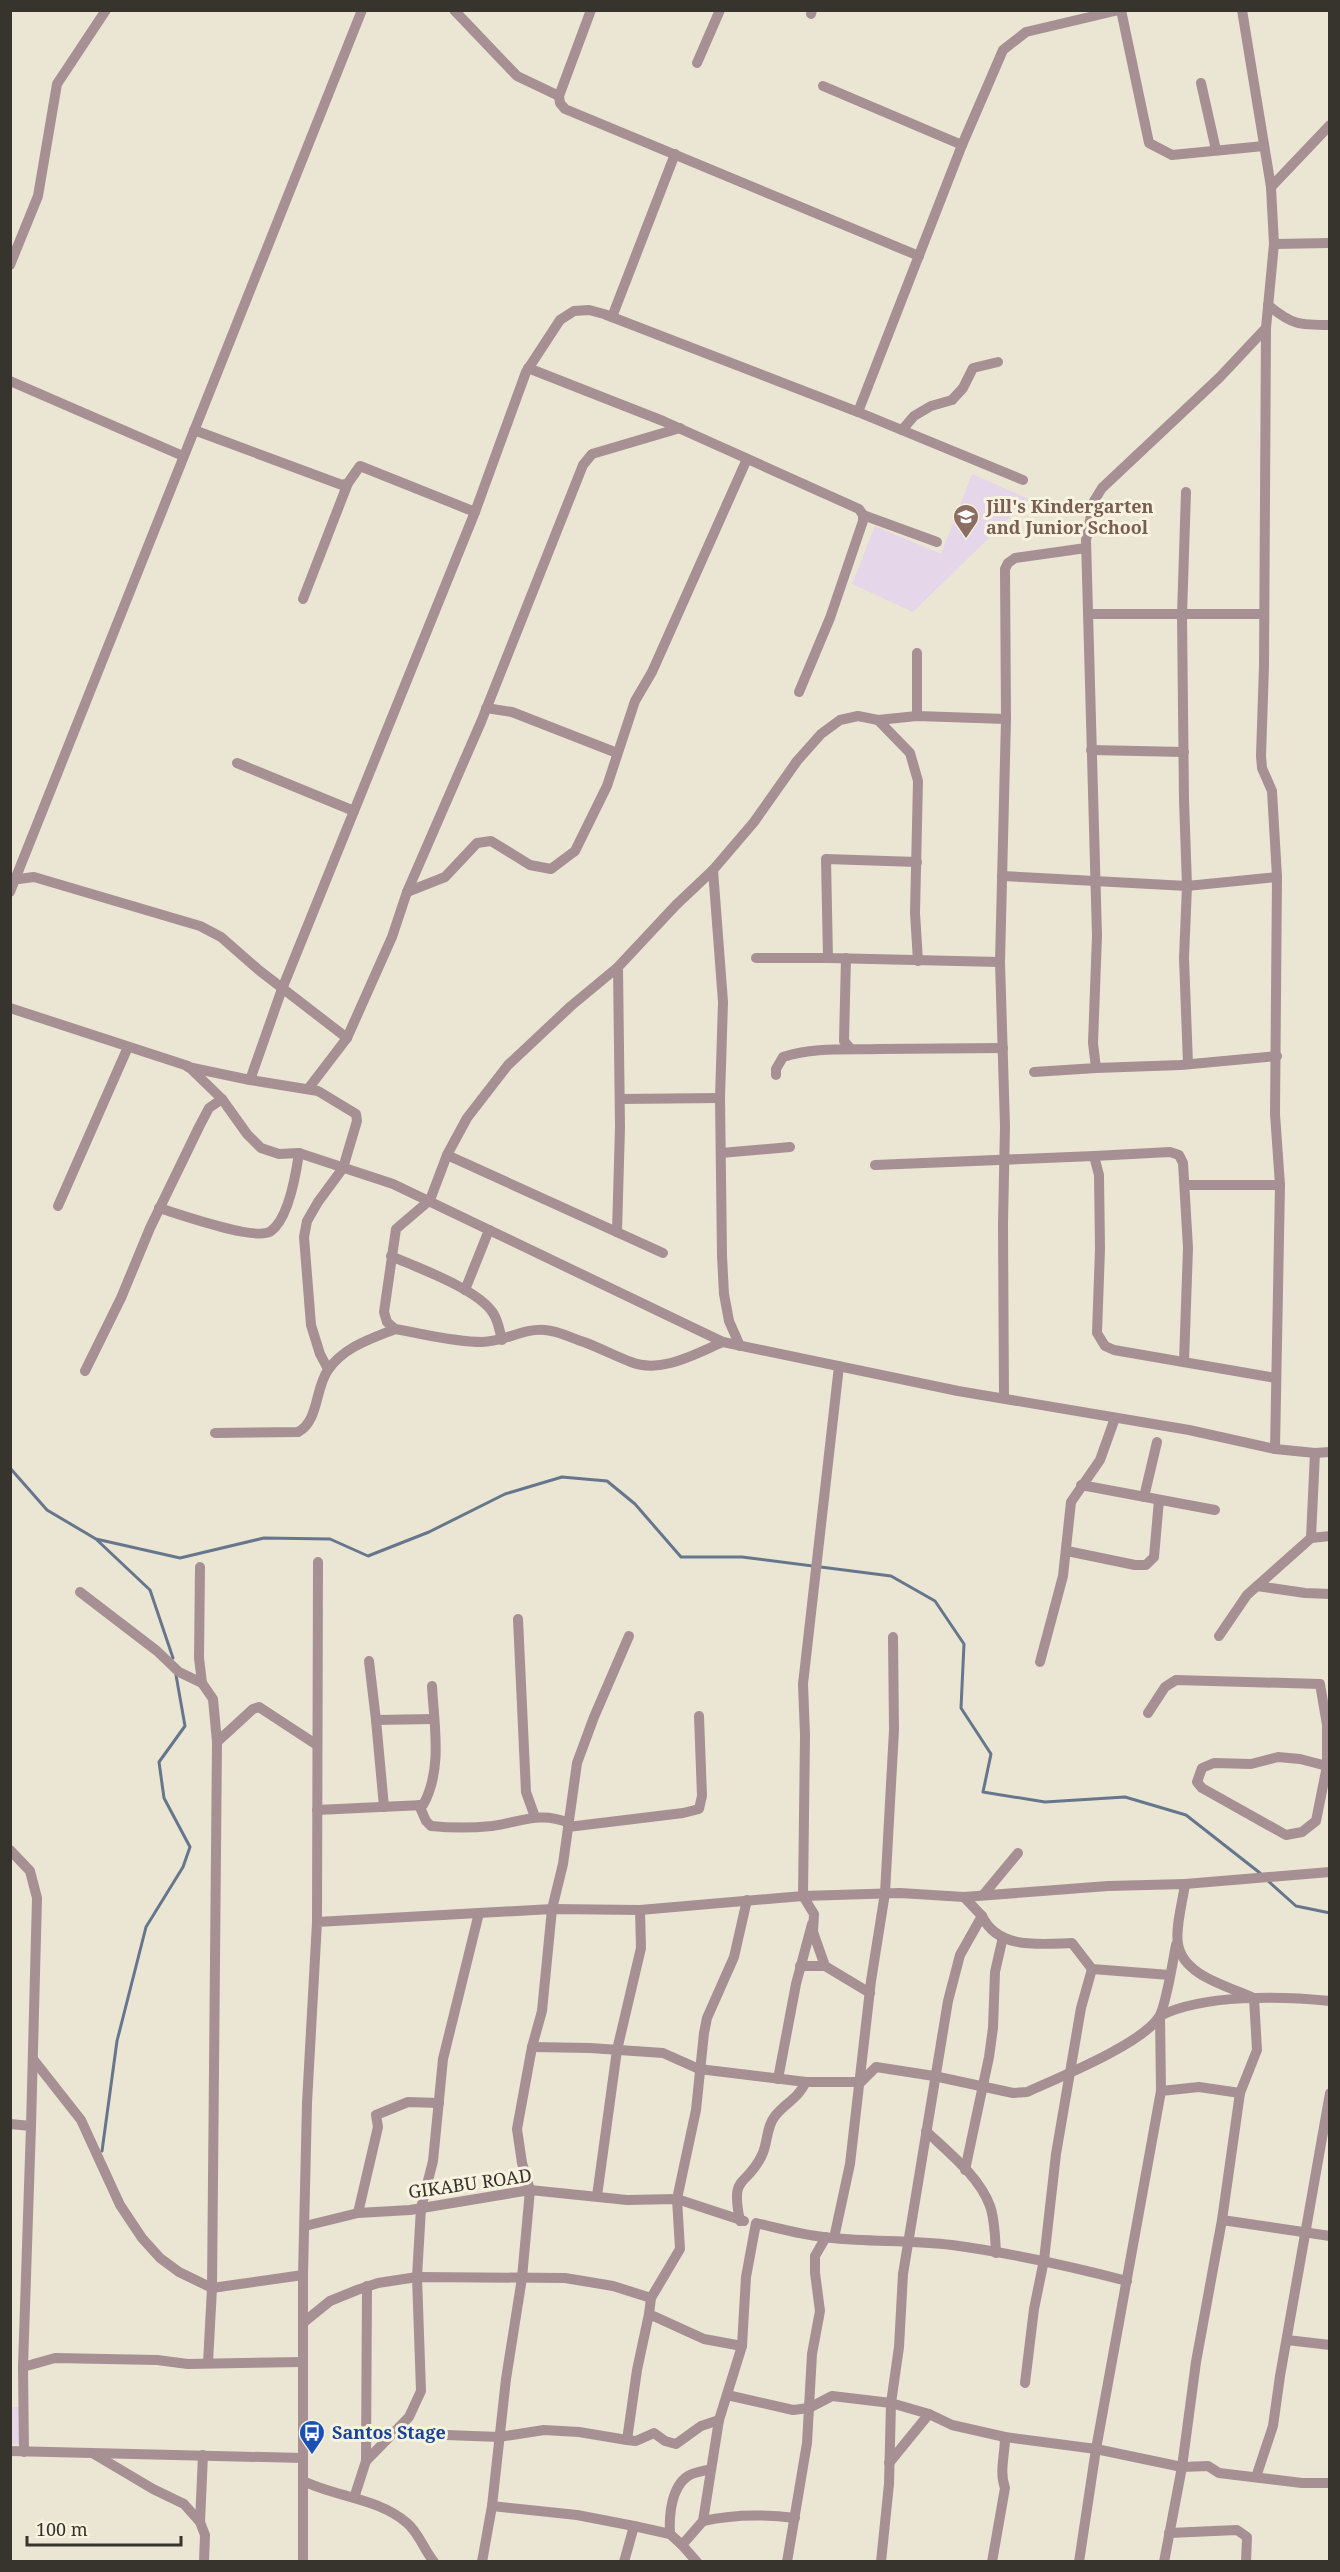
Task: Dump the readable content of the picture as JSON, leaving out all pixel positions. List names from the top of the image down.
{
  "streets": {
    "street": ["GIKABU ROAD"]
  },
  "places": {
    "school or university": ["Jill's Kindergarten and Junior School"],
    "bus stop": ["Santos Stage"]
  },
  "scale_bar": "100 m"
}
